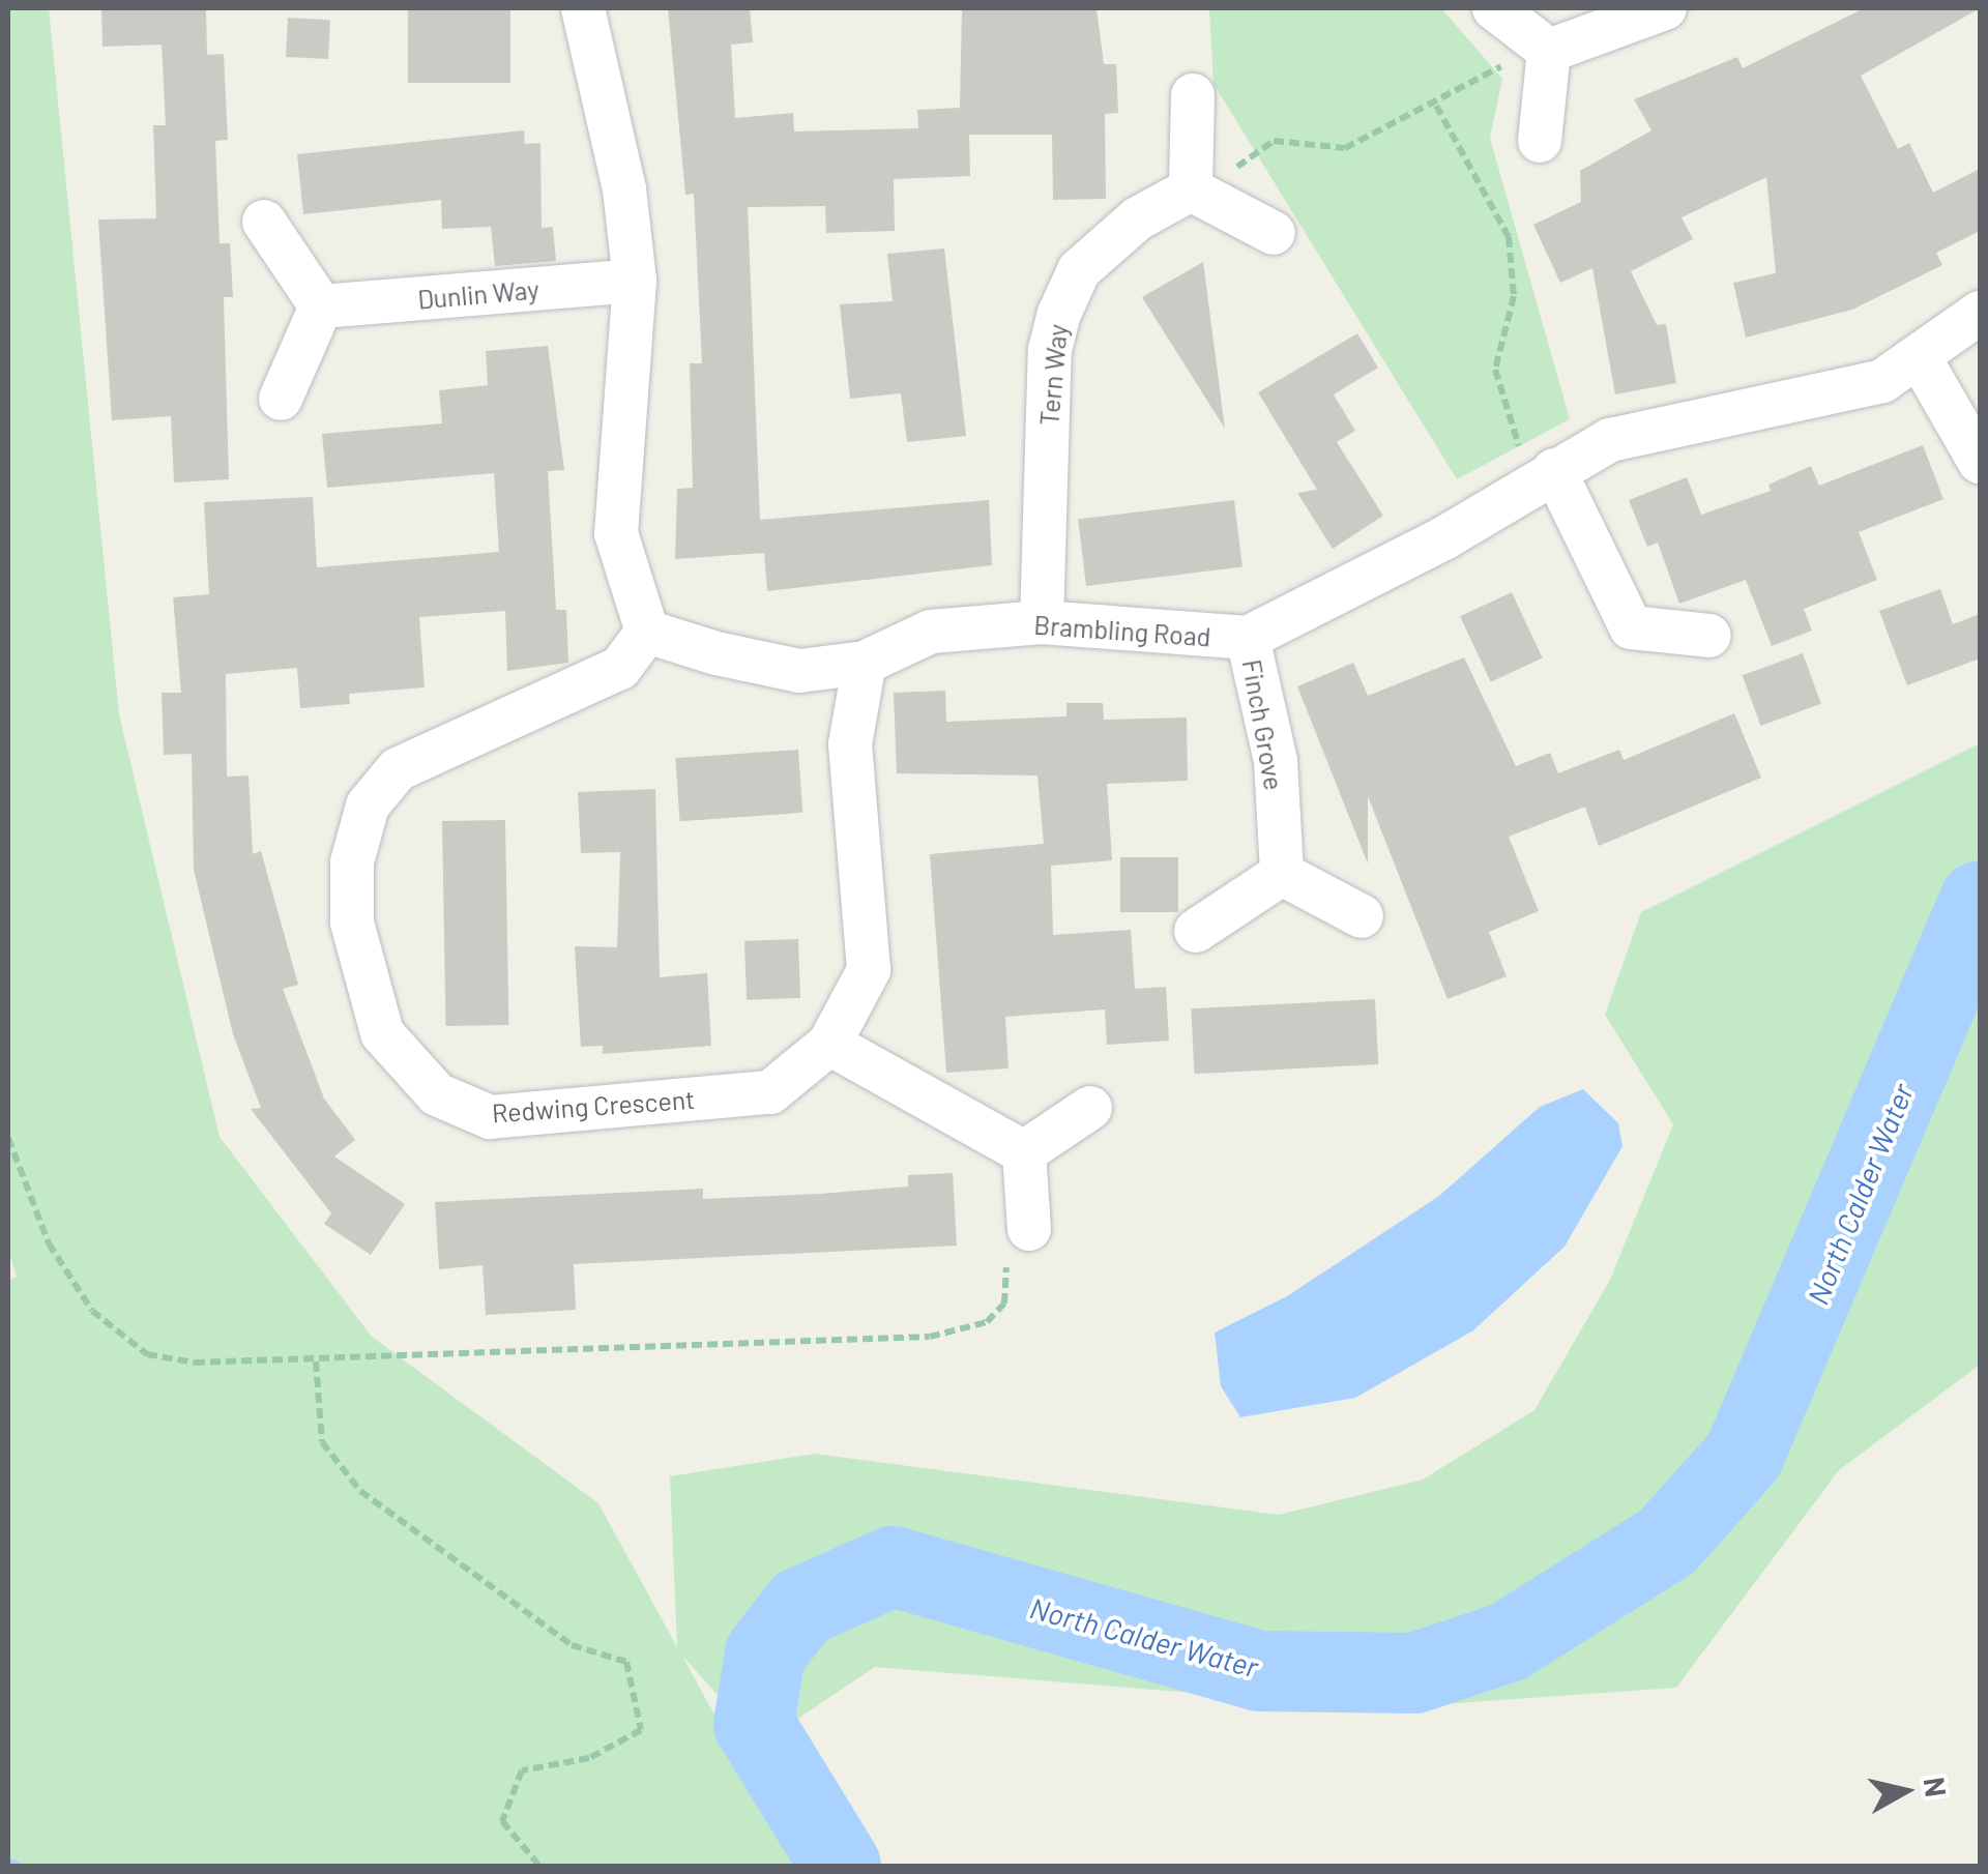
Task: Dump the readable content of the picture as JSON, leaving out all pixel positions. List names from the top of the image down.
{
  "streets": {
    "street": [
      "Dunlin Way",
      "Tern Way",
      "Brambling Road",
      "Finch Grove",
      "Redwing Crescent"
    ]
  },
  "crossings": [
    ["Tern Way", "Brambling Road"],
    ["Brambling Road", "Finch Grove"],
    ["Brambling Road", "Redwing Crescent"]
  ],
  "water": ["North Calder Water"],
  "north": "right"
}
